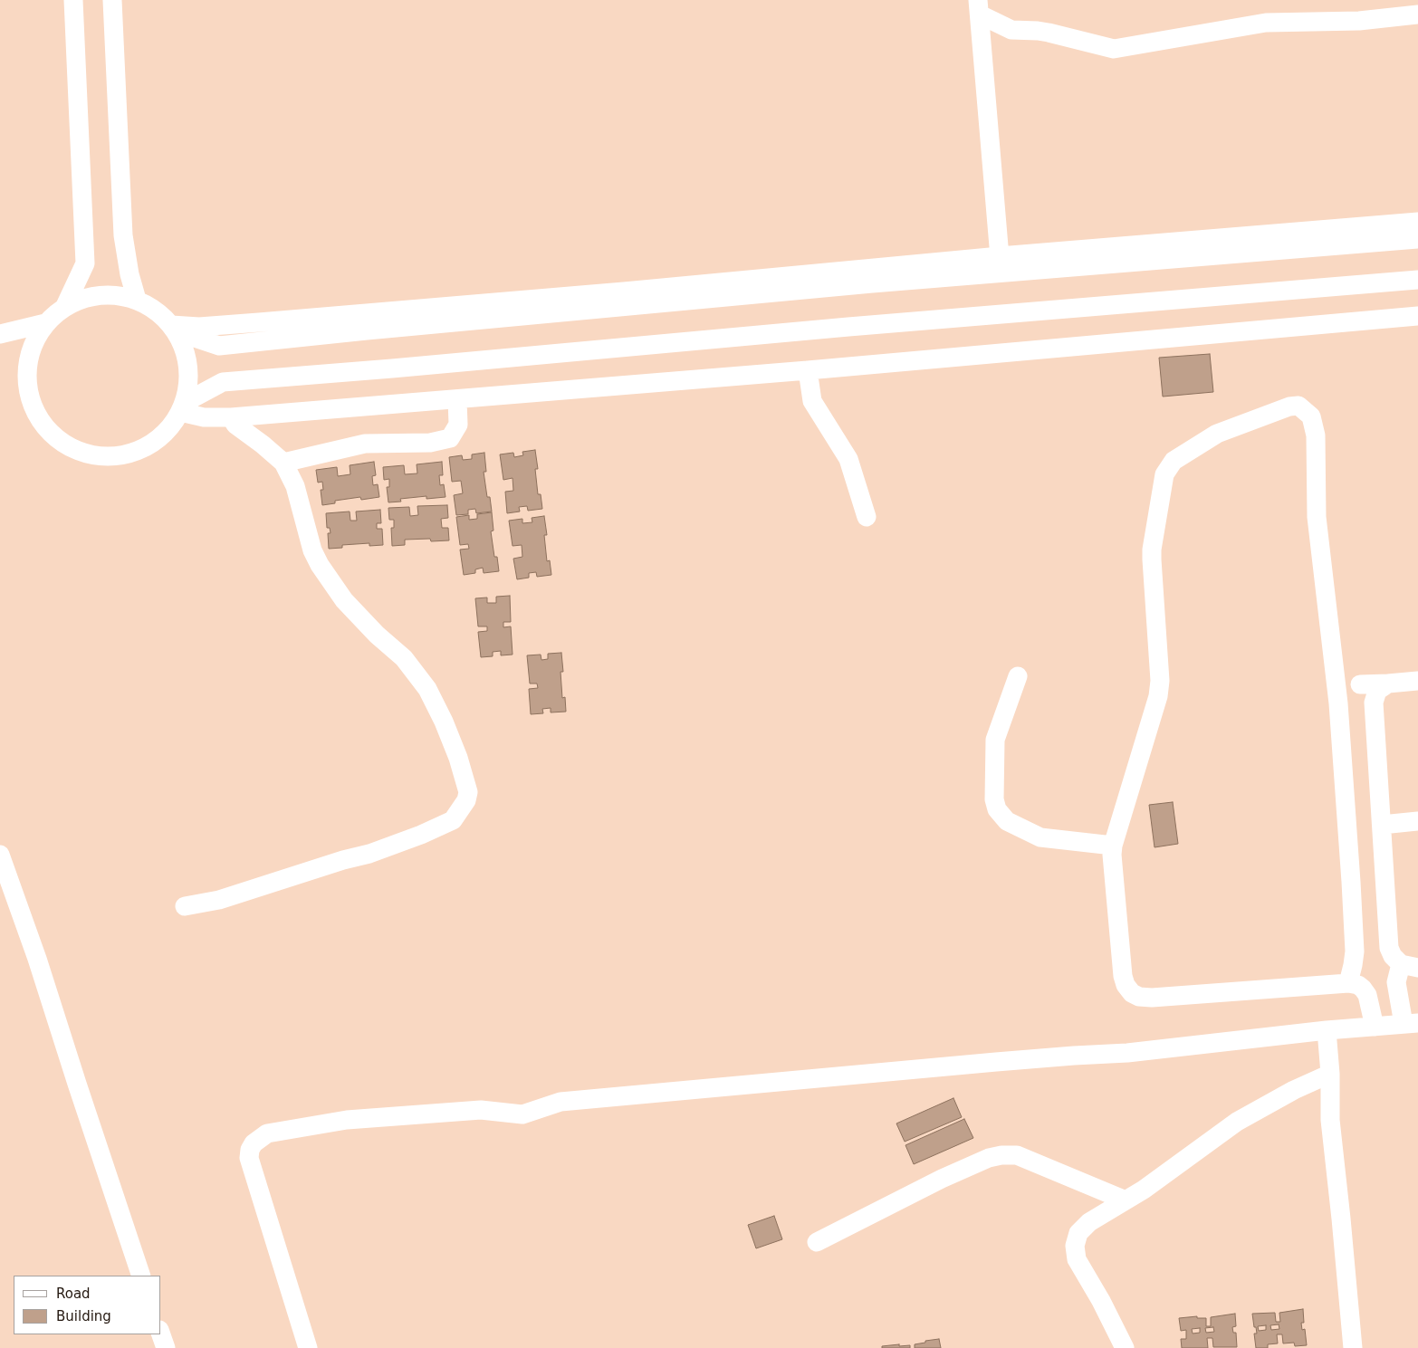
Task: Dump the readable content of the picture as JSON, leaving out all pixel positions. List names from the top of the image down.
{
  "legend": ["Road", "Building"]
}
